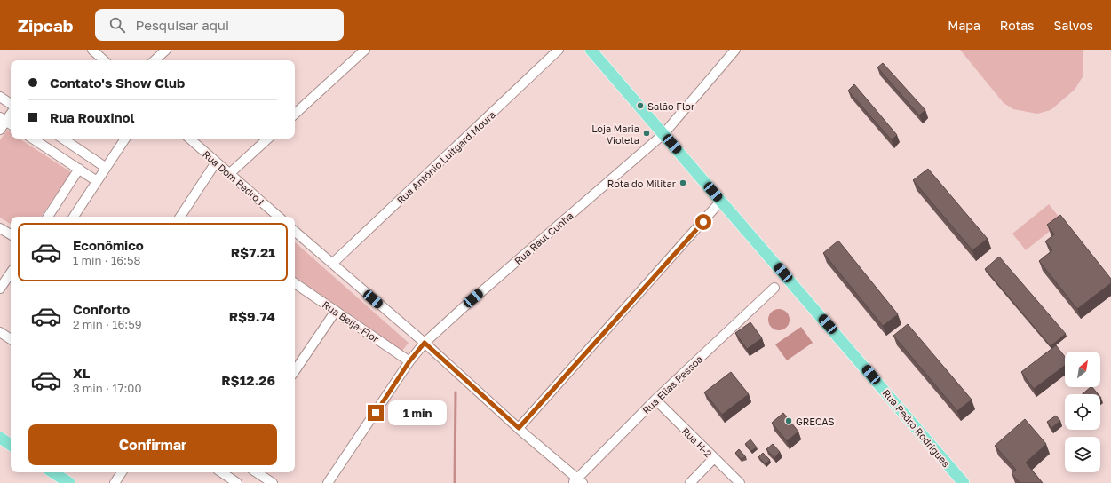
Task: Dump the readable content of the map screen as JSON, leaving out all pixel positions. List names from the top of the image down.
{
  "streets": {
    "main road": ["Rua Pedro Rodrigues"],
    "street": [
      "Rua Antônio Luitgard Moura",
      "Rua Dom Pedro I",
      "Rua Raul Cunha",
      "Rua Beija-Flor",
      "Rua Elias Pessoa",
      "Rua H-2"
    ]
  },
  "crossings": [
    ["Rua Raul Cunha", "Rua Beija-Flor"],
    ["Rua Raul Cunha", "Rua Pedro Rodrigues"],
    ["Rua Elias Pessoa", "Rua H-2"]
  ],
  "places": [
    "Salão Flor",
    "Loja Maria Violeta",
    "Rota do Militar",
    "GRECAS"
  ],
  "north": "top right",
  "page": {
    "header": "Zipcab",
    "search": "Pesquisar aqui",
    "nav": ["Mapa", "Rotas", "Salvos"],
    "banner": ["Contato's Show Club", "Rua Rouxinol"],
    "list": [
      {
        "name": "Econômico",
        "note": "1 min · 16:58",
        "value": "R$7.21"
      },
      {
        "name": "Conforto",
        "note": "2 min · 16:59",
        "value": "R$9.74"
      },
      {
        "name": "XL",
        "note": "3 min · 17:00",
        "value": "R$12.26"
      }
    ],
    "bubble": "1 min",
    "buttons": "Confirmar"
  }
}
